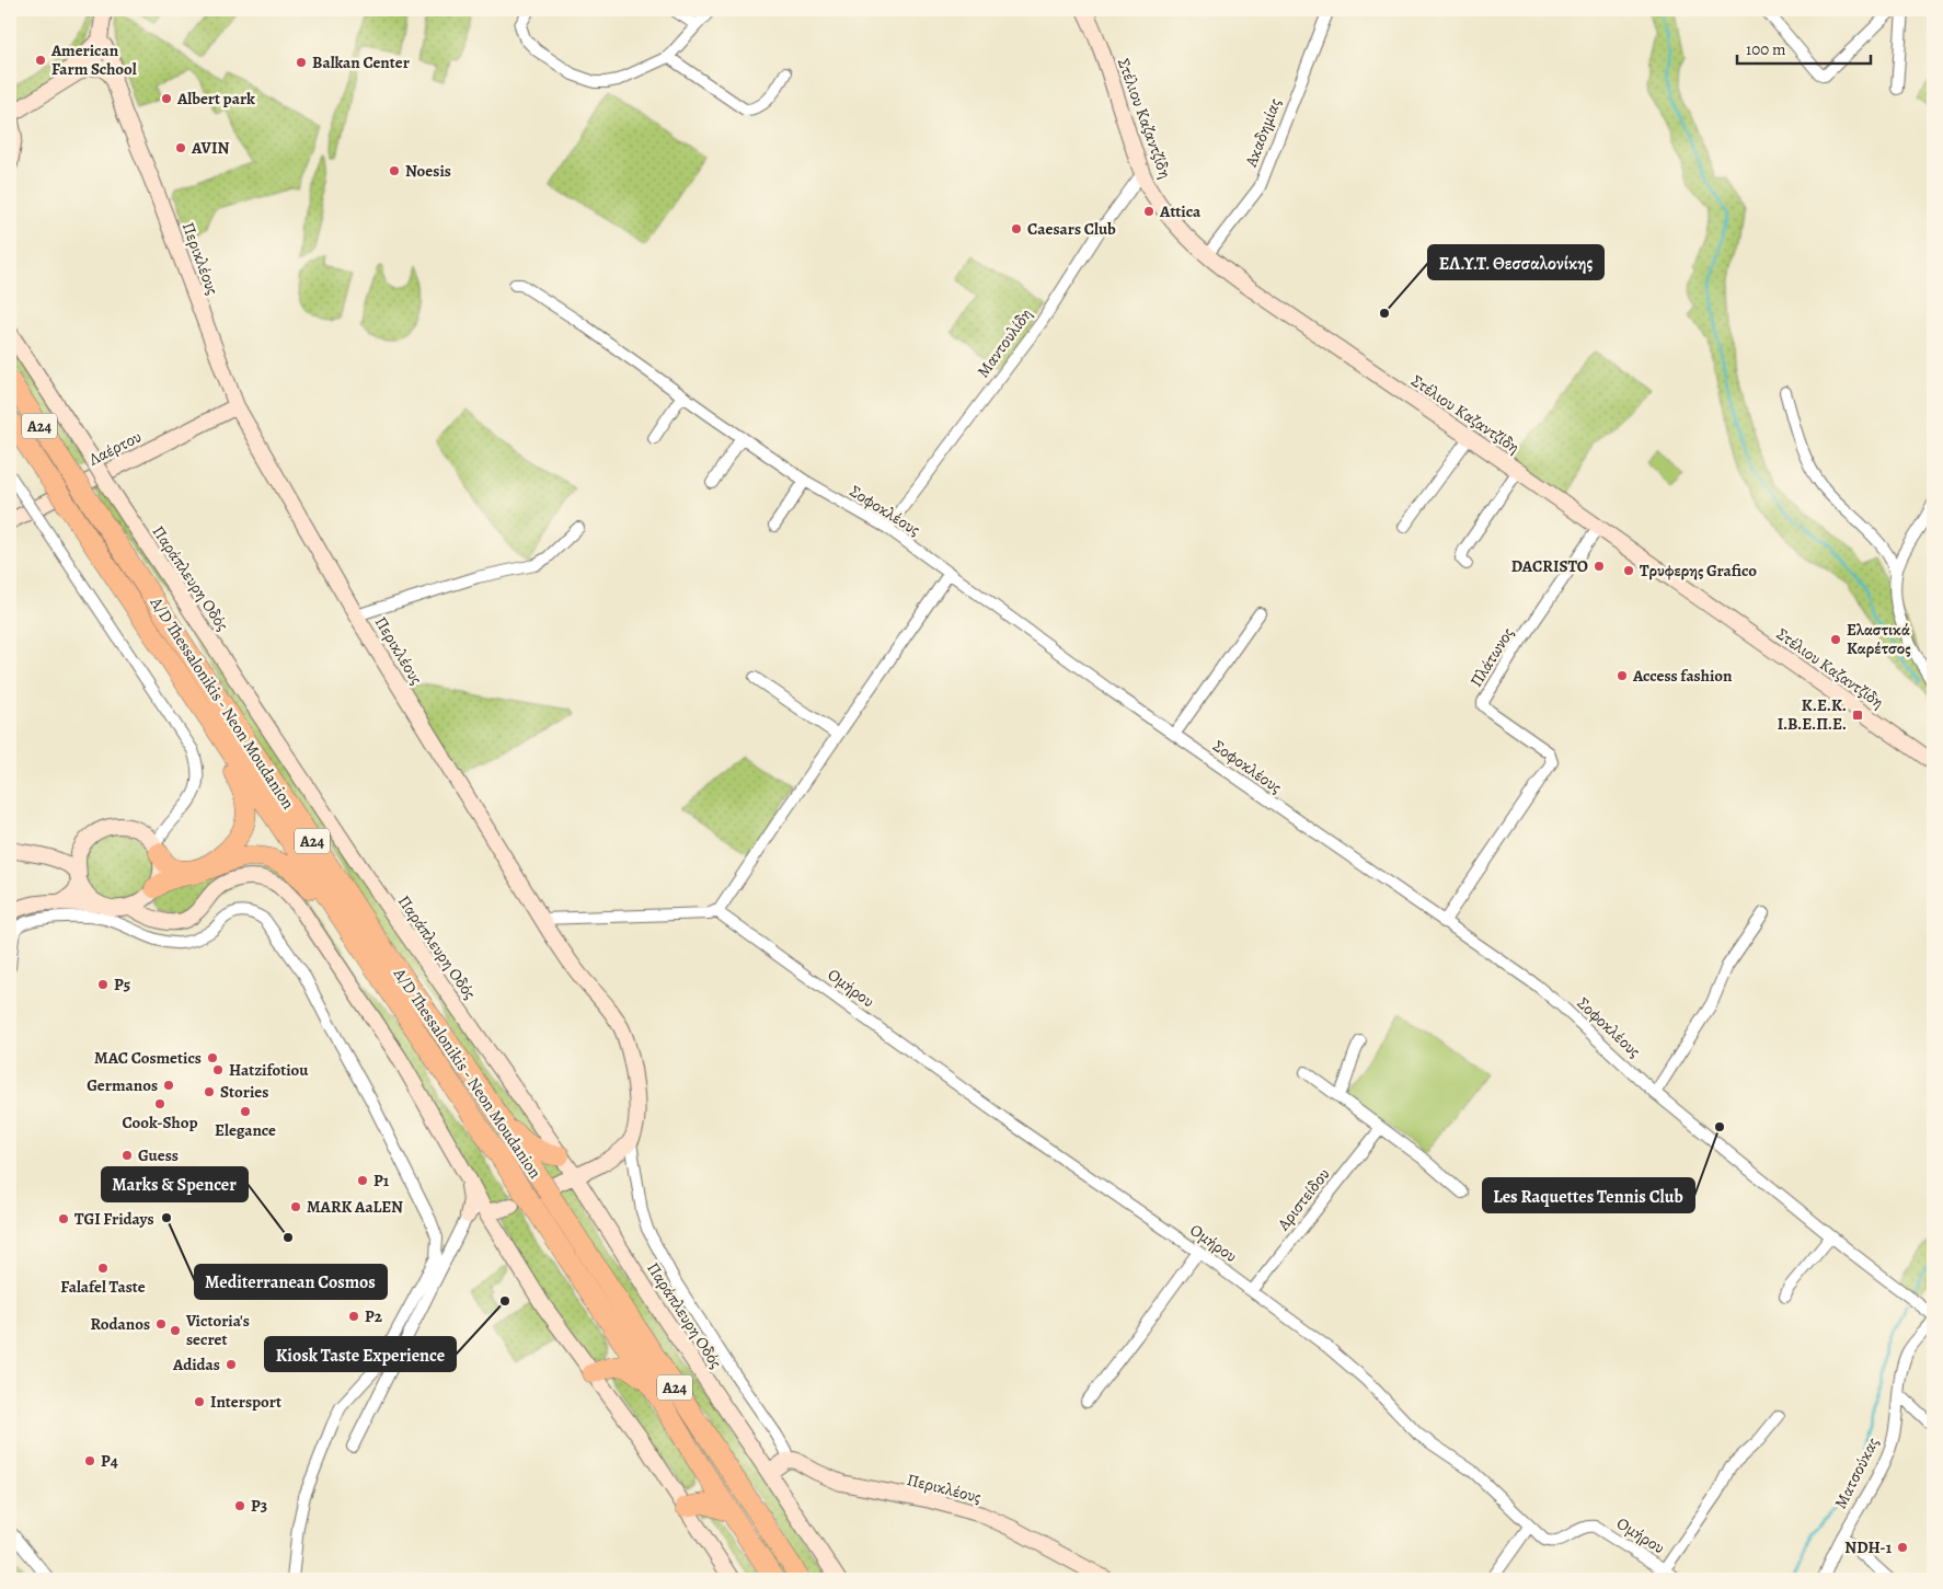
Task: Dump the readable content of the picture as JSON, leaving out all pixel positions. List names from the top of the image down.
{
  "streets": {
    "highway": ["Α24", "A/D Thessalonikis - Neon Moudanion"],
    "street": [
      "Στέλιου Καζαντζίδη",
      "Ακαδημίας",
      "Περικλέους",
      "Μαντουλίδη",
      "Λαέρτου",
      "Σοφοκλέους",
      "Παράπλευρη Οδός",
      "Πλάτωνος",
      "Ομήρου",
      "Αριστείδου",
      "Ματσούκας"
    ]
  },
  "crossings": [
    ["Στέλιου Καζαντζίδη", "Ακαδημίας"],
    ["Στέλιου Καζαντζίδη", "Μαντουλίδη"],
    ["Στέλιου Καζαντζίδη", "Πλάτωνος"],
    ["Περικλέους", "Λαέρτου"],
    ["Μαντουλίδη", "Σοφοκλέους"],
    ["Α24", "A/D Thessalonikis - Neon Moudanion"],
    ["Σοφοκλέους", "Πλάτωνος"],
    ["Ομήρου", "Αριστείδου"]
  ],
  "places": {
    "other": [
      "American Farm School",
      "Balkan Center",
      "Albert park",
      "AVIN",
      "Noesis",
      "Attica",
      "Caesars Club",
      "ΕΛ.Υ.Τ. Θεσσαλονίκης",
      "DACRISTO",
      "Τρυφερης Grafico",
      "Ελαστικά Καρέτσος",
      "Access fashion",
      "P5",
      "MAC Cosmetics",
      "Hatzifotiou",
      "Germanos",
      "Stories",
      "Cook-Shop",
      "Elegance",
      "Les Raquettes Tennis Club",
      "Guess",
      "P1",
      "MARK AaLEN",
      "Mediterranean Cosmos",
      "TGI Fridays",
      "Marks & Spencer",
      "Falafel Taste",
      "Kiosk Taste Experience",
      "P2",
      "Rodanos",
      "Victoria's secret",
      "Adidas",
      "Intersport",
      "P4",
      "P3",
      "NDH-1"
    ],
    "transit": ["Κ.Ε.Κ. Ι.Β.Ε.Π.Ε."]
  },
  "scale_bar": "100 m"
}
